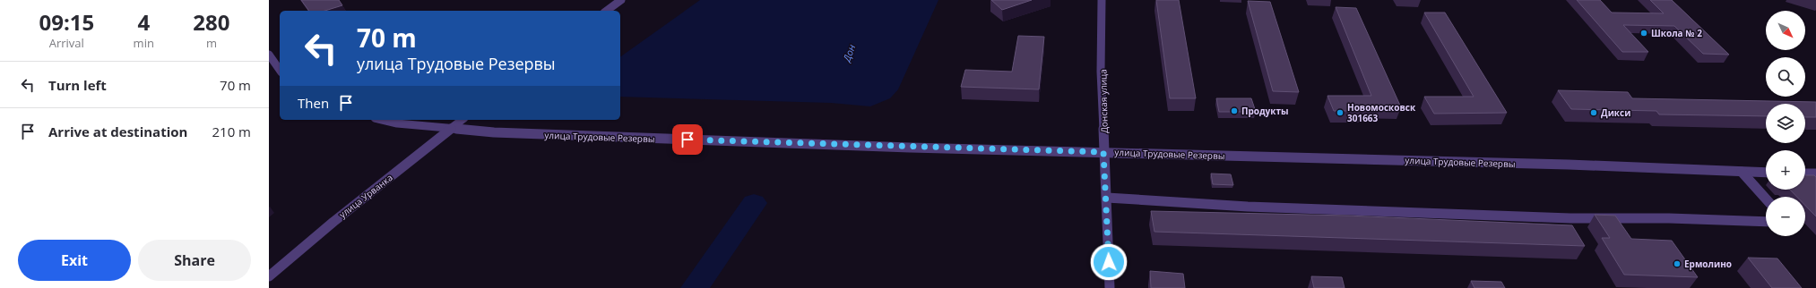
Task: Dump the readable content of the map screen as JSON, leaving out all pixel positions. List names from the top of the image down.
{
  "streets": {
    "street": ["Донская улица", "улица Трудовые Резервы", "улица Урванка"]
  },
  "crossings": [
    ["Донская улица", "улица Трудовые Резервы"],
    ["улица Трудовые Резервы", "улица Урванка"]
  ],
  "water": ["Дон"],
  "places": [
    "Школа № 2",
    "Продукты",
    "Новомосковск 301663",
    "Дикси",
    "Ермолино"
  ],
  "north": "bottom right",
  "page": {
    "eta": [
      "09:15",
      "Arrival",
      "4",
      "min",
      "280",
      "m"
    ],
    "map_buttons": ["+", "−"],
    "turn": ["70 m", "улица Трудовые Резервы"],
    "list": [
      {
        "name": "Turn left",
        "value": "70 m"
      },
      {
        "name": "Arrive at destination",
        "value": "210 m"
      }
    ],
    "then": "Then",
    "buttons": ["Exit", "Share"]
  }
}
